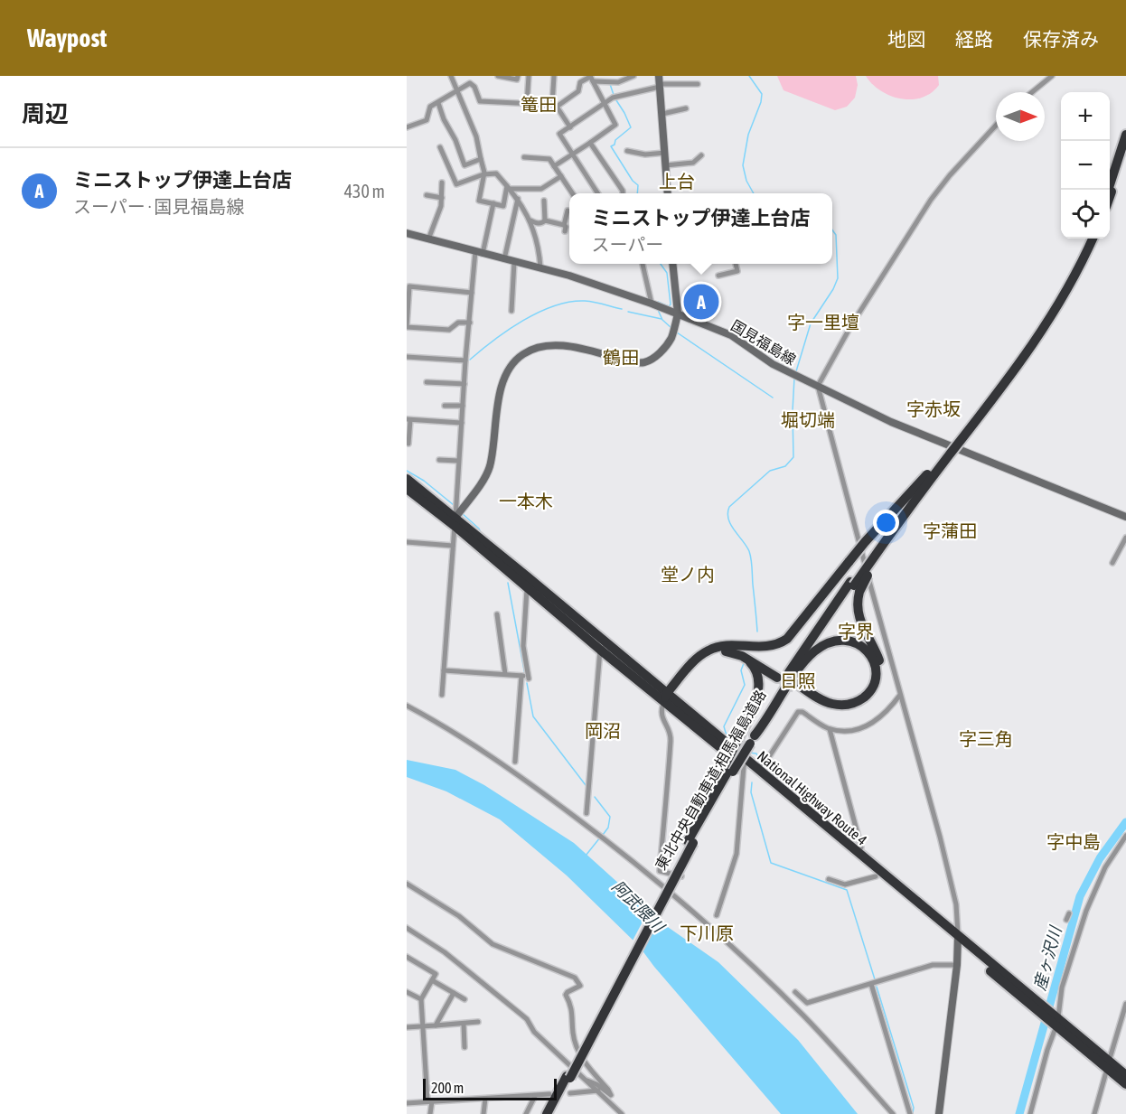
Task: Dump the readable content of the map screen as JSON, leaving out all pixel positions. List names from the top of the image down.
{
  "streets": {
    "highway": ["東北中央自動車道;相馬福島道路", "National Highway Route 4"],
    "main road": ["国見福島線"]
  },
  "districts": [
    "篭田",
    "上台",
    "字一里壇",
    "鶴田",
    "字赤坂",
    "堀切端",
    "一本木",
    "字蒲田",
    "堂ノ内",
    "字界",
    "日照",
    "岡沼",
    "字三角",
    "字中島",
    "下川原"
  ],
  "water": ["阿武隈川", "産ヶ沢川"],
  "scale_bar": "200 m",
  "north": "right",
  "page": {
    "header": "Waypost",
    "nav": ["地図", "経路", "保存済み"],
    "heading": "周辺",
    "map_buttons": ["+", "−"],
    "list": [
      {
        "mark": "A",
        "name": "ミニストップ伊達上台店",
        "note": "スーパー · 国見福島線",
        "value": "430 m"
      }
    ],
    "popup": ["ミニストップ伊達上台店", "スーパー"],
    "pins": "A",
    "scale": "200 m"
  }
}
